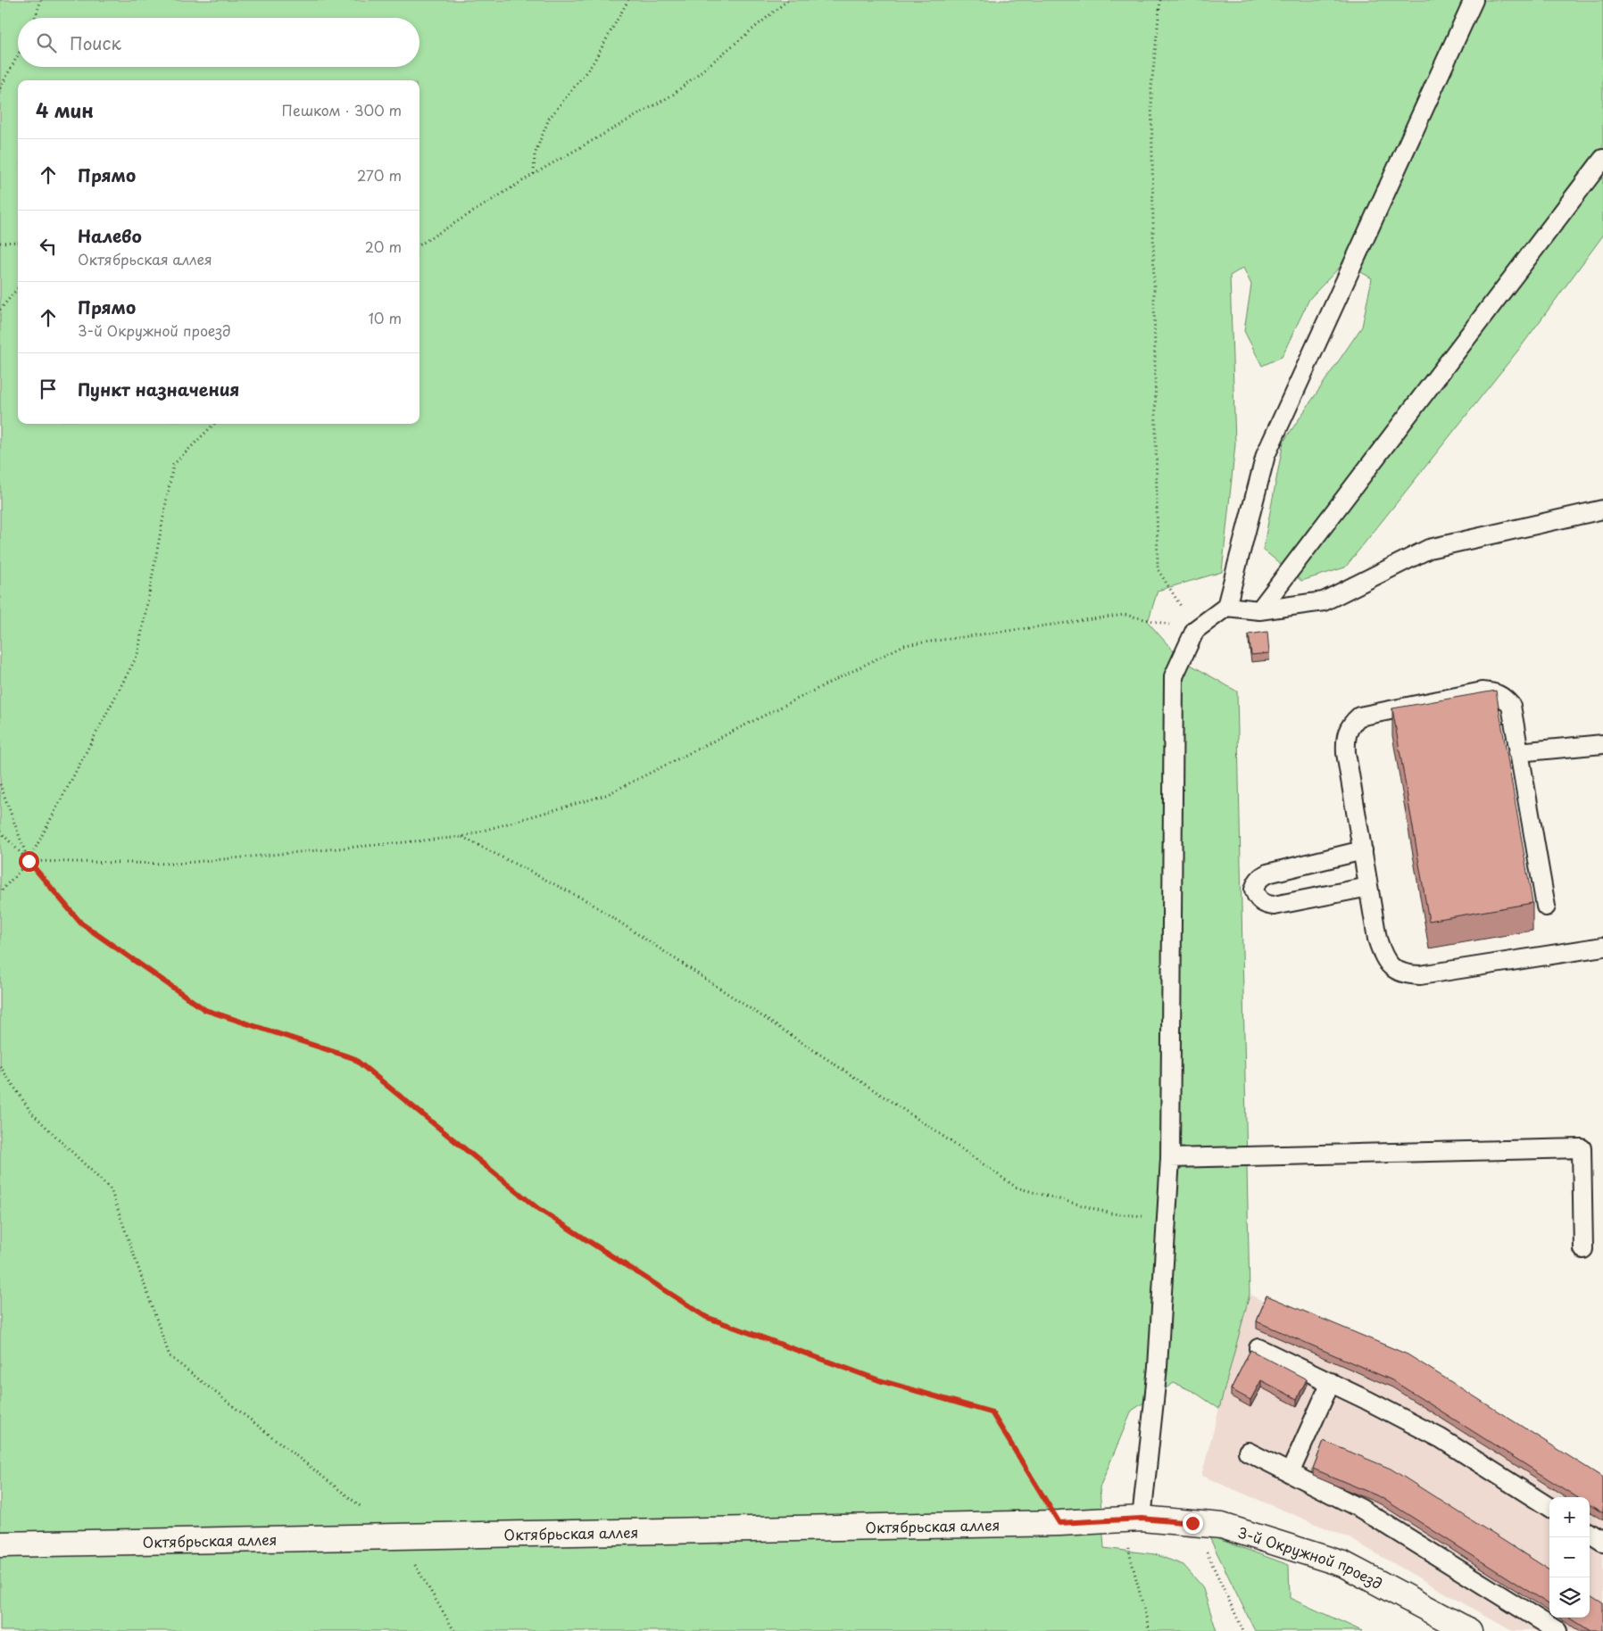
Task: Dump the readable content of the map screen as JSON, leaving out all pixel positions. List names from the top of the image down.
{
  "streets": {
    "street": ["Октябрьская аллея", "3-й Окружной проезд"]
  },
  "crossings": [
    ["Октябрьская аллея", "3-й Окружной проезд"]
  ],
  "page": {
    "search": "Поиск",
    "heading": ["4 мин", "Пешком · 300 m"],
    "list": [
      ["Прямо", "270 m"],
      ["Налево", "Октябрьская аллея", "20 m"],
      ["Прямо", "3-й Окружной проезд", "10 m"],
      "Пункт назначения"
    ],
    "map_buttons": ["+", "−"]
  }
}
